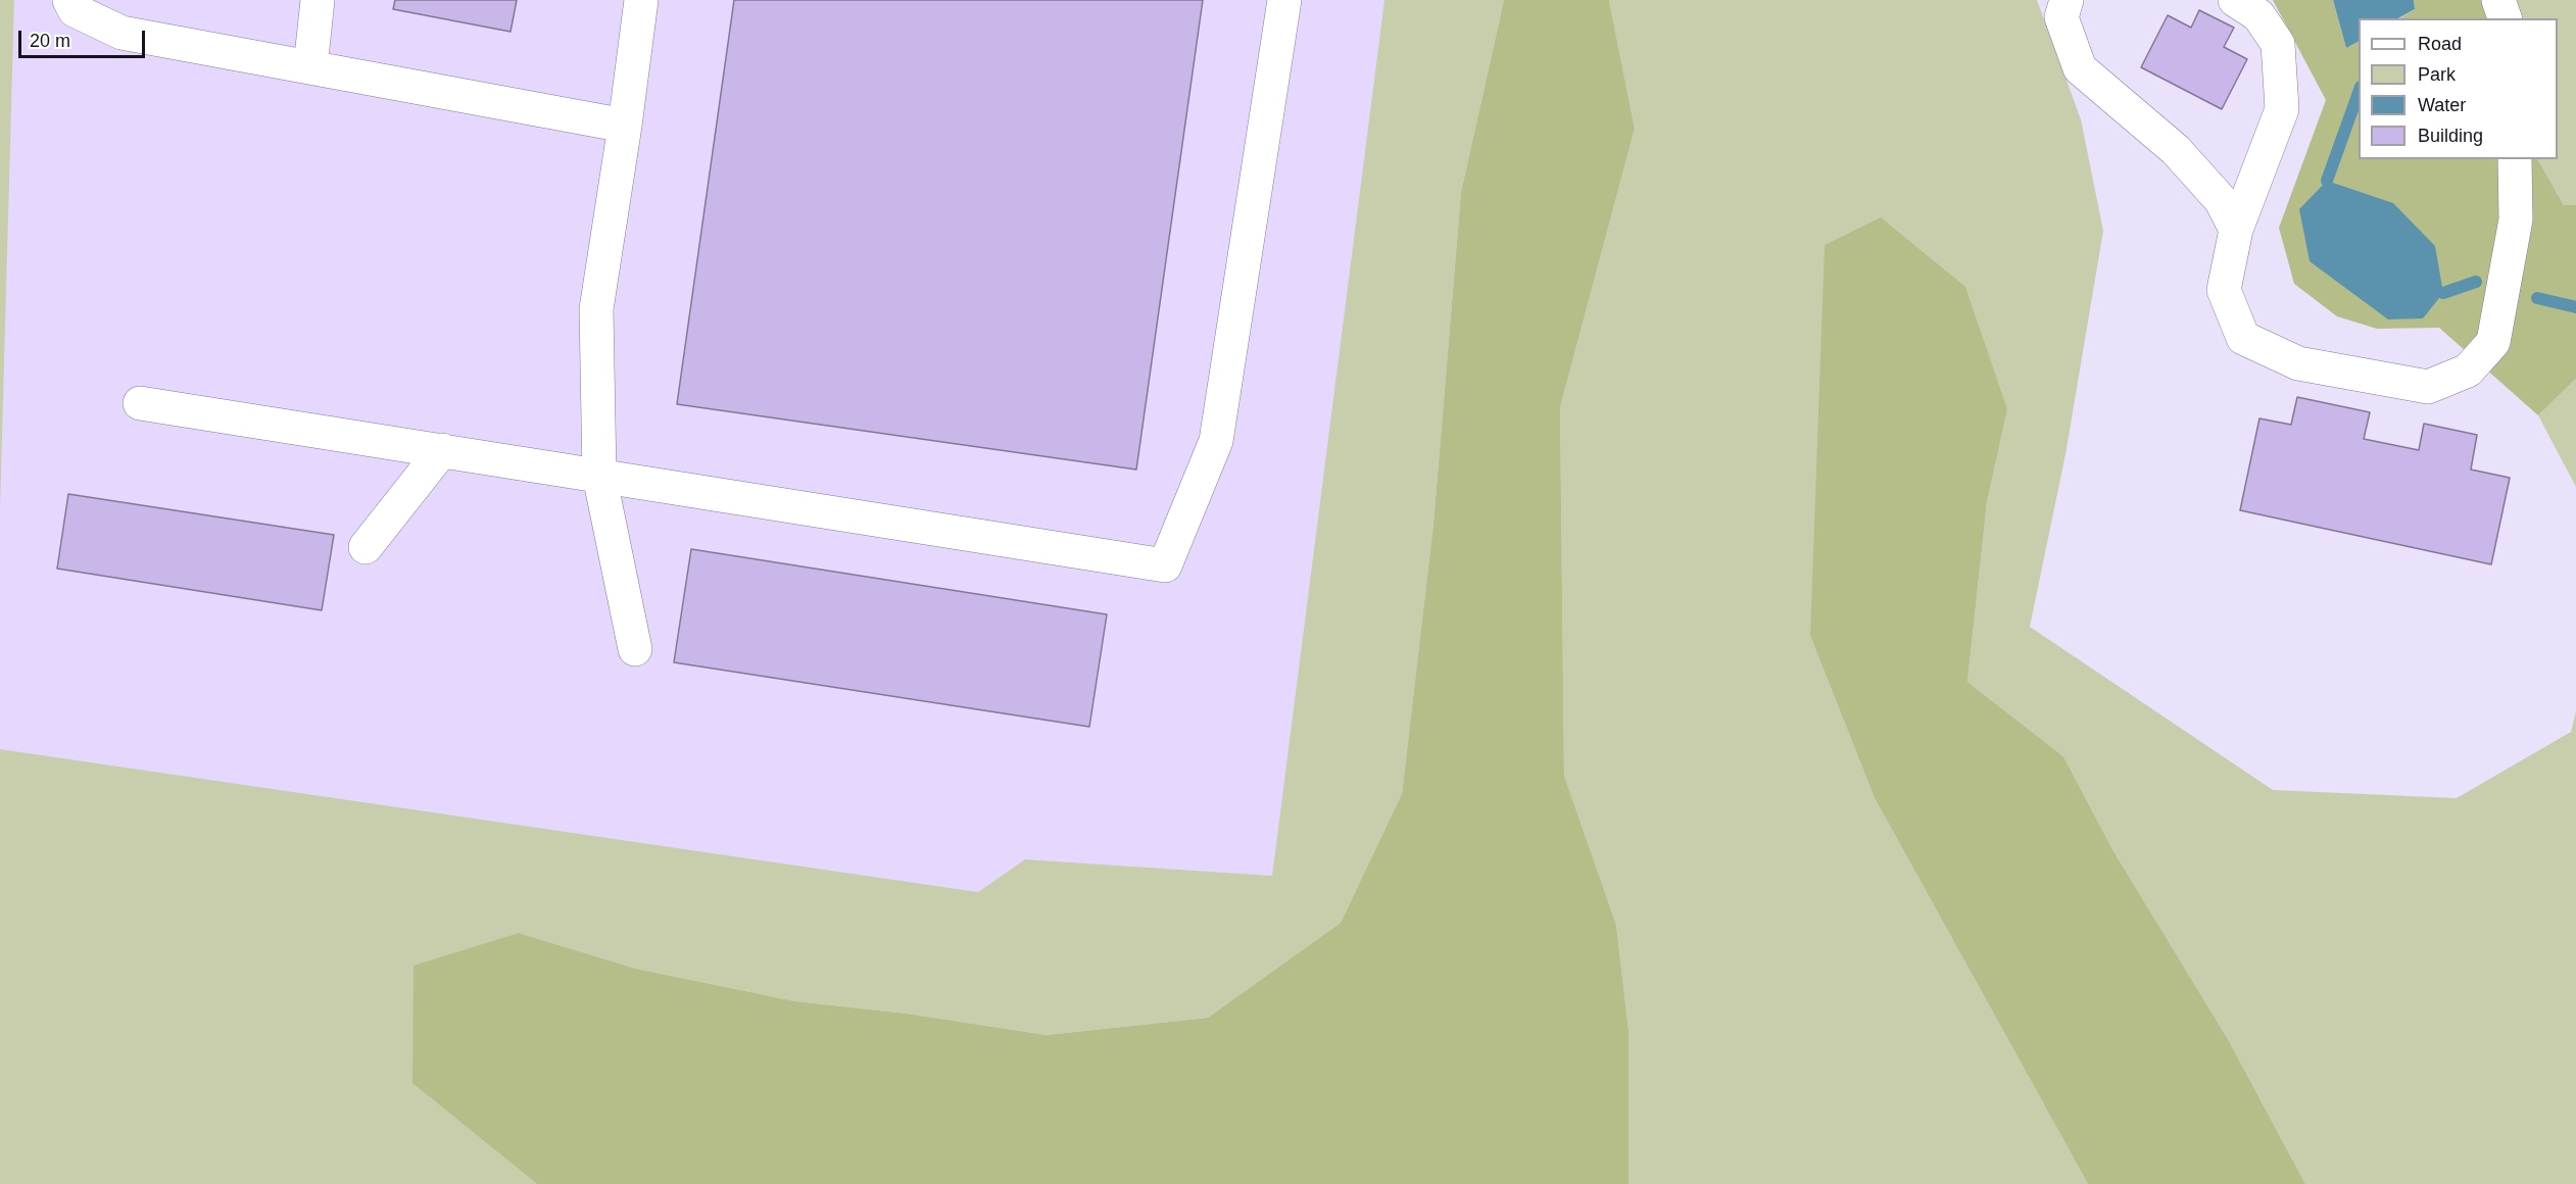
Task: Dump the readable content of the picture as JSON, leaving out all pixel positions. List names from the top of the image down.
{
  "legend": [
    "Road",
    "Park",
    "Water",
    "Building"
  ],
  "scale_bar": "20 m"
}
